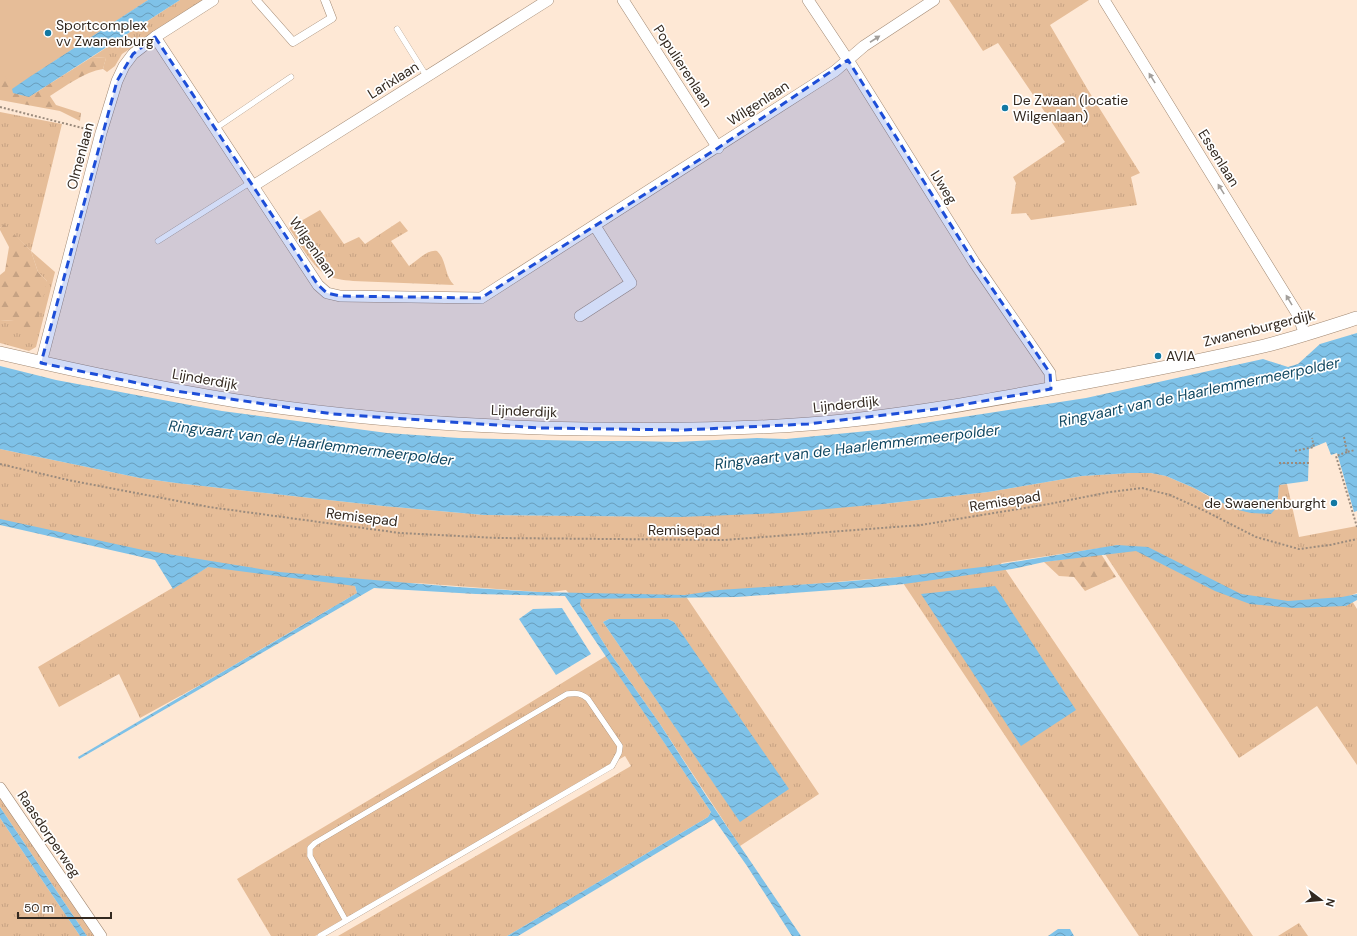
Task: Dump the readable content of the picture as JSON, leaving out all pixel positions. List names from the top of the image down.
{
  "streets": {
    "street": [
      "Populierenlaan",
      "Larixlaan",
      "Wilgenlaan",
      "Olmenlaan",
      "Essenlaan",
      "IJweg",
      "Zwanenburgerdijk",
      "Lijnderdijk",
      "Raasdorperweg"
    ],
    "path": ["Remisepad"]
  },
  "crossings": [
    ["Populierenlaan", "Wilgenlaan"],
    ["Larixlaan", "Wilgenlaan"],
    ["Wilgenlaan", "Olmenlaan"],
    ["Wilgenlaan", "IJweg"],
    ["Olmenlaan", "Lijnderdijk"],
    ["Essenlaan", "Zwanenburgerdijk"],
    ["IJweg", "Zwanenburgerdijk"],
    ["IJweg", "Lijnderdijk"],
    ["Zwanenburgerdijk", "Lijnderdijk"]
  ],
  "one_way": ["Essenlaan"],
  "water": ["Ringvaart van de Haarlemmermeerpolder"],
  "places": [
    "Sportcomplex vv Zwanenburg",
    "De Zwaan (locatie Wilgenlaan)",
    "AVIA",
    "de Swaenenburght"
  ],
  "scale_bar": "50 m",
  "north": "right"
}
